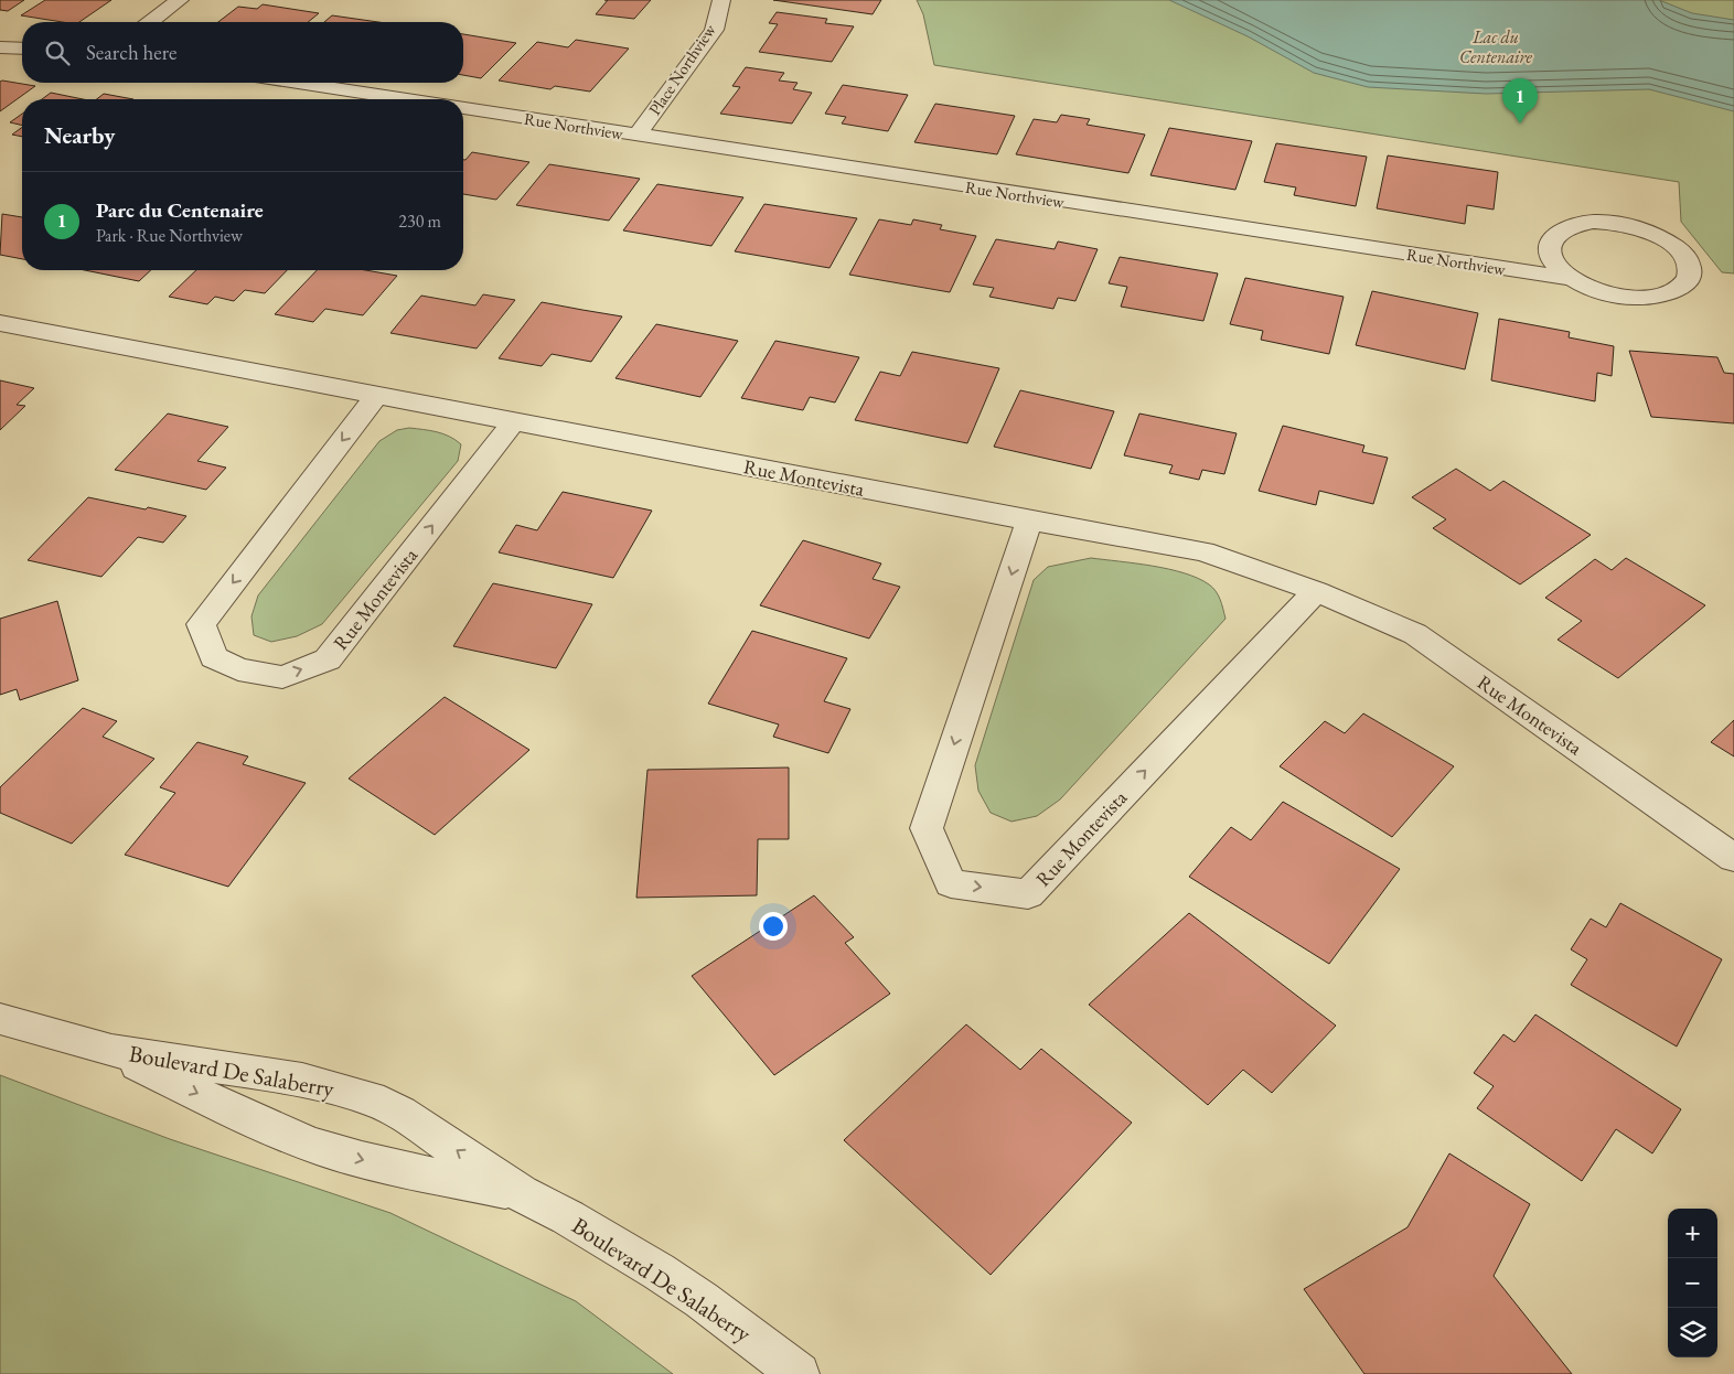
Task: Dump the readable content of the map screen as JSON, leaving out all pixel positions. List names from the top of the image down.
{
  "streets": {
    "street": [
      "Place Northview",
      "Rue Northview",
      "Rue Montevista",
      "Boulevard De Salaberry"
    ]
  },
  "crossings": [
    ["Place Northview", "Rue Northview"]
  ],
  "water": ["Lac du Centenaire"],
  "page": {
    "search": "Search here",
    "pins": "1",
    "heading": "Nearby",
    "list": [
      {
        "mark": "1",
        "name": "Parc du Centenaire",
        "note": "Park · Rue Northview",
        "value": "230 m"
      }
    ],
    "map_buttons": ["+", "−"]
  }
}
